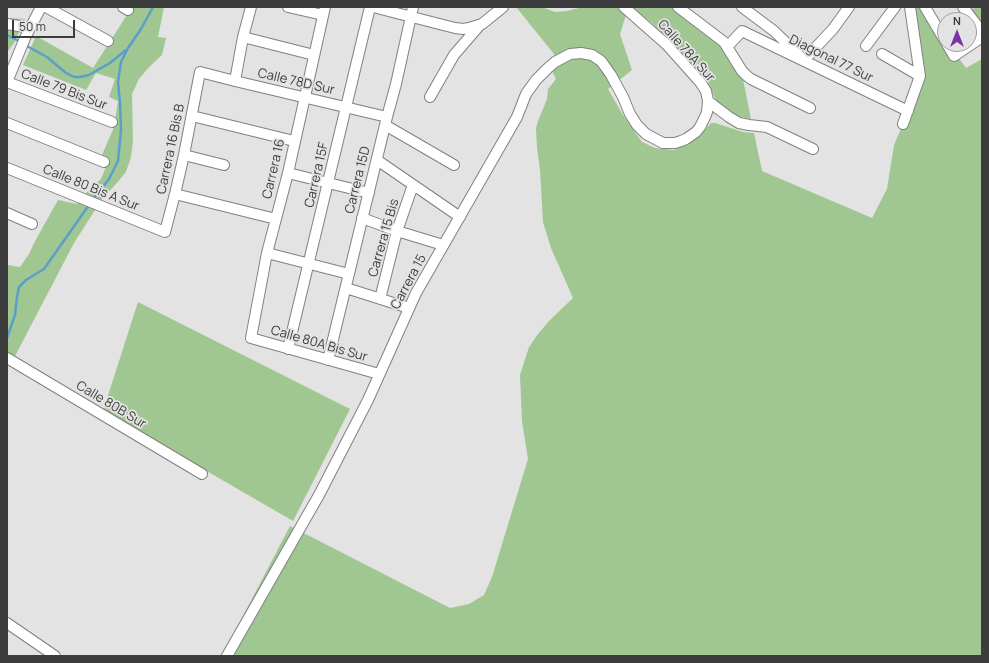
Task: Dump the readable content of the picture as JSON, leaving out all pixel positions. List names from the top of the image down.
{
  "streets": {
    "street": [
      "Calle 78A Sur",
      "Diagonal 77 Sur",
      "Calle 78D Sur",
      "Calle 79 Bis Sur",
      "Carrera 16 Bis B",
      "Carrera 16",
      "Carrera 15F",
      "Carrera 15D",
      "Calle 80 Bis A Sur",
      "Carrera 15 Bis",
      "Carrera 15",
      "Calle 80A Bis Sur",
      "Calle 80B Sur"
    ]
  },
  "crossings": [
    ["Calle 78A Sur", "Carrera 15"],
    ["Calle 78D Sur", "Carrera 16 Bis B"],
    ["Calle 78D Sur", "Carrera 16"],
    ["Calle 78D Sur", "Carrera 15F"],
    ["Calle 78D Sur", "Carrera 15D"],
    ["Carrera 16 Bis B", "Calle 80 Bis A Sur"],
    ["Carrera 16", "Calle 80A Bis Sur"],
    ["Carrera 15F", "Calle 80A Bis Sur"],
    ["Carrera 15D", "Calle 80A Bis Sur"],
    ["Carrera 15", "Calle 80A Bis Sur"]
  ],
  "scale_bar": "50 m",
  "north": "top"
}
